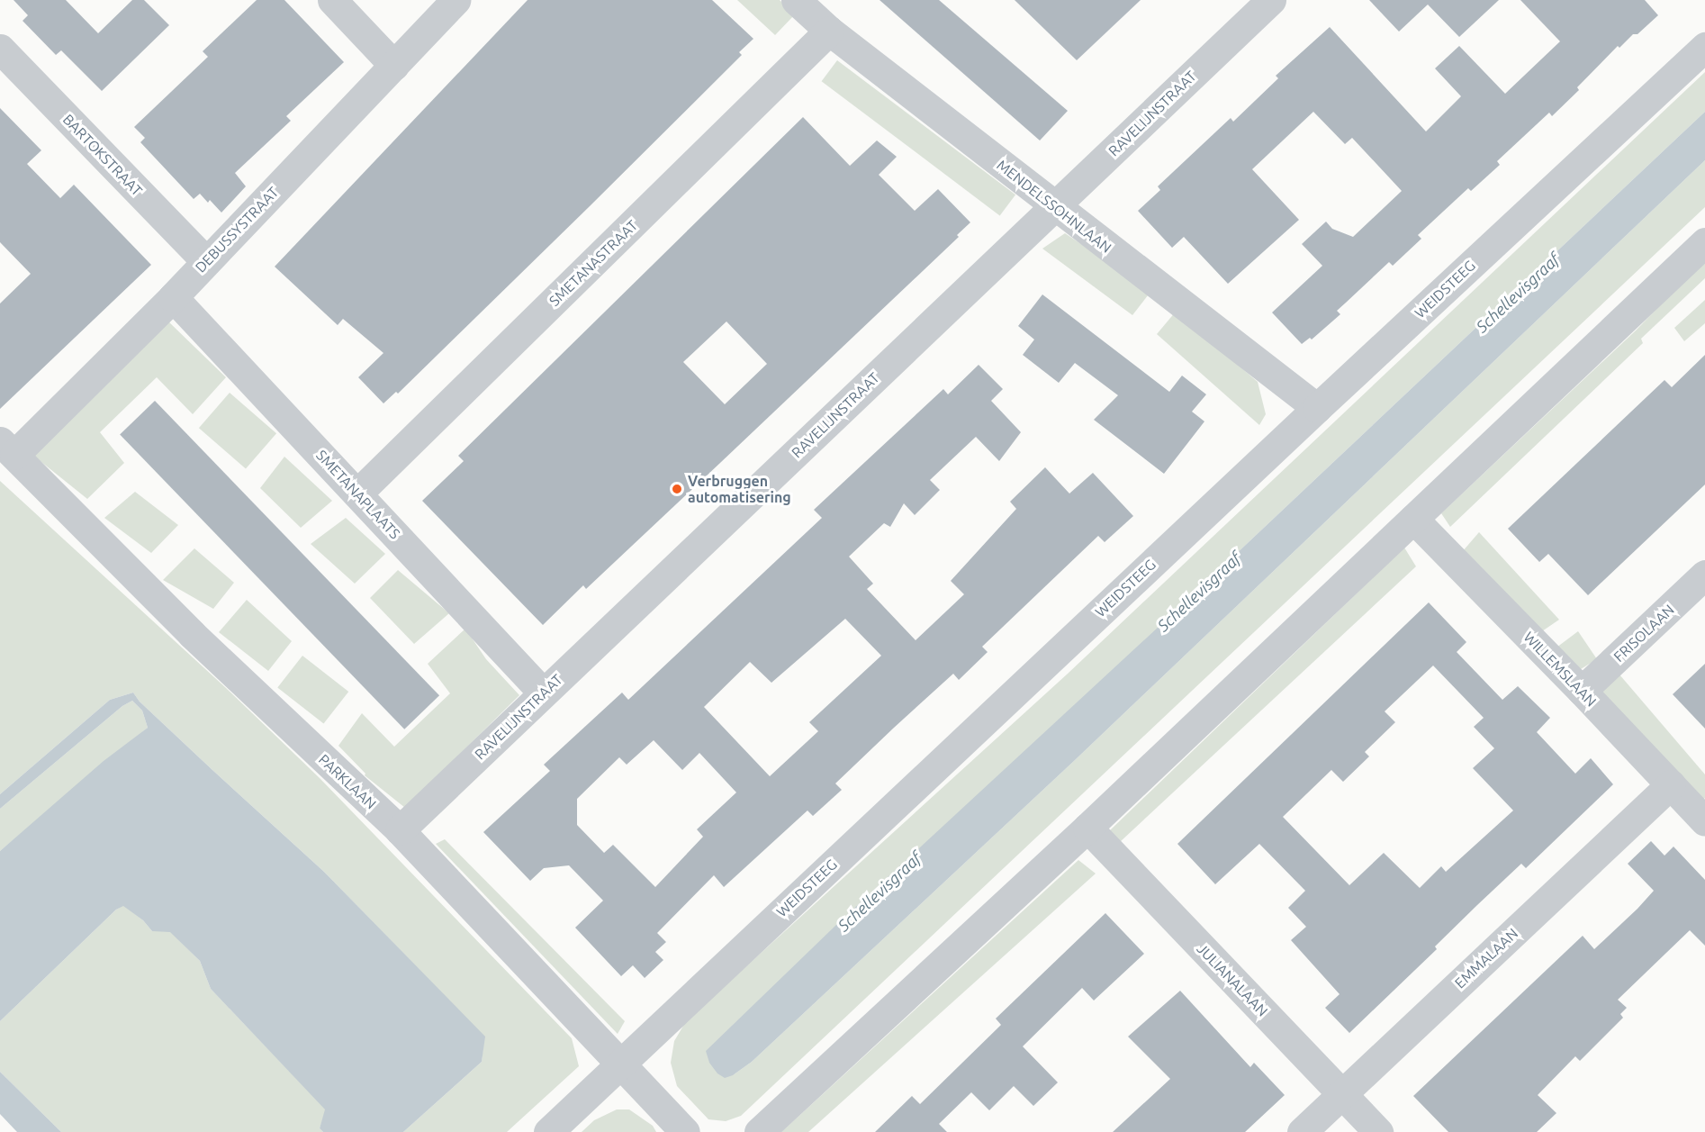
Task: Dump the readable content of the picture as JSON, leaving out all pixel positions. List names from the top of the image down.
{
  "streets": {
    "street": [
      "RAVELIJNSTRAAT",
      "BARTOKSTRAAT",
      "MENDELSSOHNLAAN",
      "DEBUSSYSTRAAT",
      "SMETANASTRAAT",
      "WEIDSTEEG",
      "SMETANAPLAATS",
      "FRISOLAAN",
      "WILLEMSLAAN",
      "PARKLAAN",
      "EMMALAAN",
      "JULIANALAAN"
    ]
  },
  "crossings": [
    ["RAVELIJNSTRAAT", "MENDELSSOHNLAAN"],
    ["RAVELIJNSTRAAT", "SMETANAPLAATS"],
    ["RAVELIJNSTRAAT", "PARKLAAN"],
    ["BARTOKSTRAAT", "DEBUSSYSTRAAT"],
    ["MENDELSSOHNLAAN", "SMETANASTRAAT"],
    ["MENDELSSOHNLAAN", "WEIDSTEEG"],
    ["DEBUSSYSTRAAT", "SMETANAPLAATS"],
    ["DEBUSSYSTRAAT", "PARKLAAN"],
    ["SMETANASTRAAT", "SMETANAPLAATS"],
    ["WEIDSTEEG", "PARKLAAN"],
    ["FRISOLAAN", "WILLEMSLAAN"],
    ["WILLEMSLAAN", "EMMALAAN"],
    ["EMMALAAN", "JULIANALAAN"]
  ],
  "water": ["Schellevisgraaf"],
  "places": ["Verbruggen automatisering"]
}
